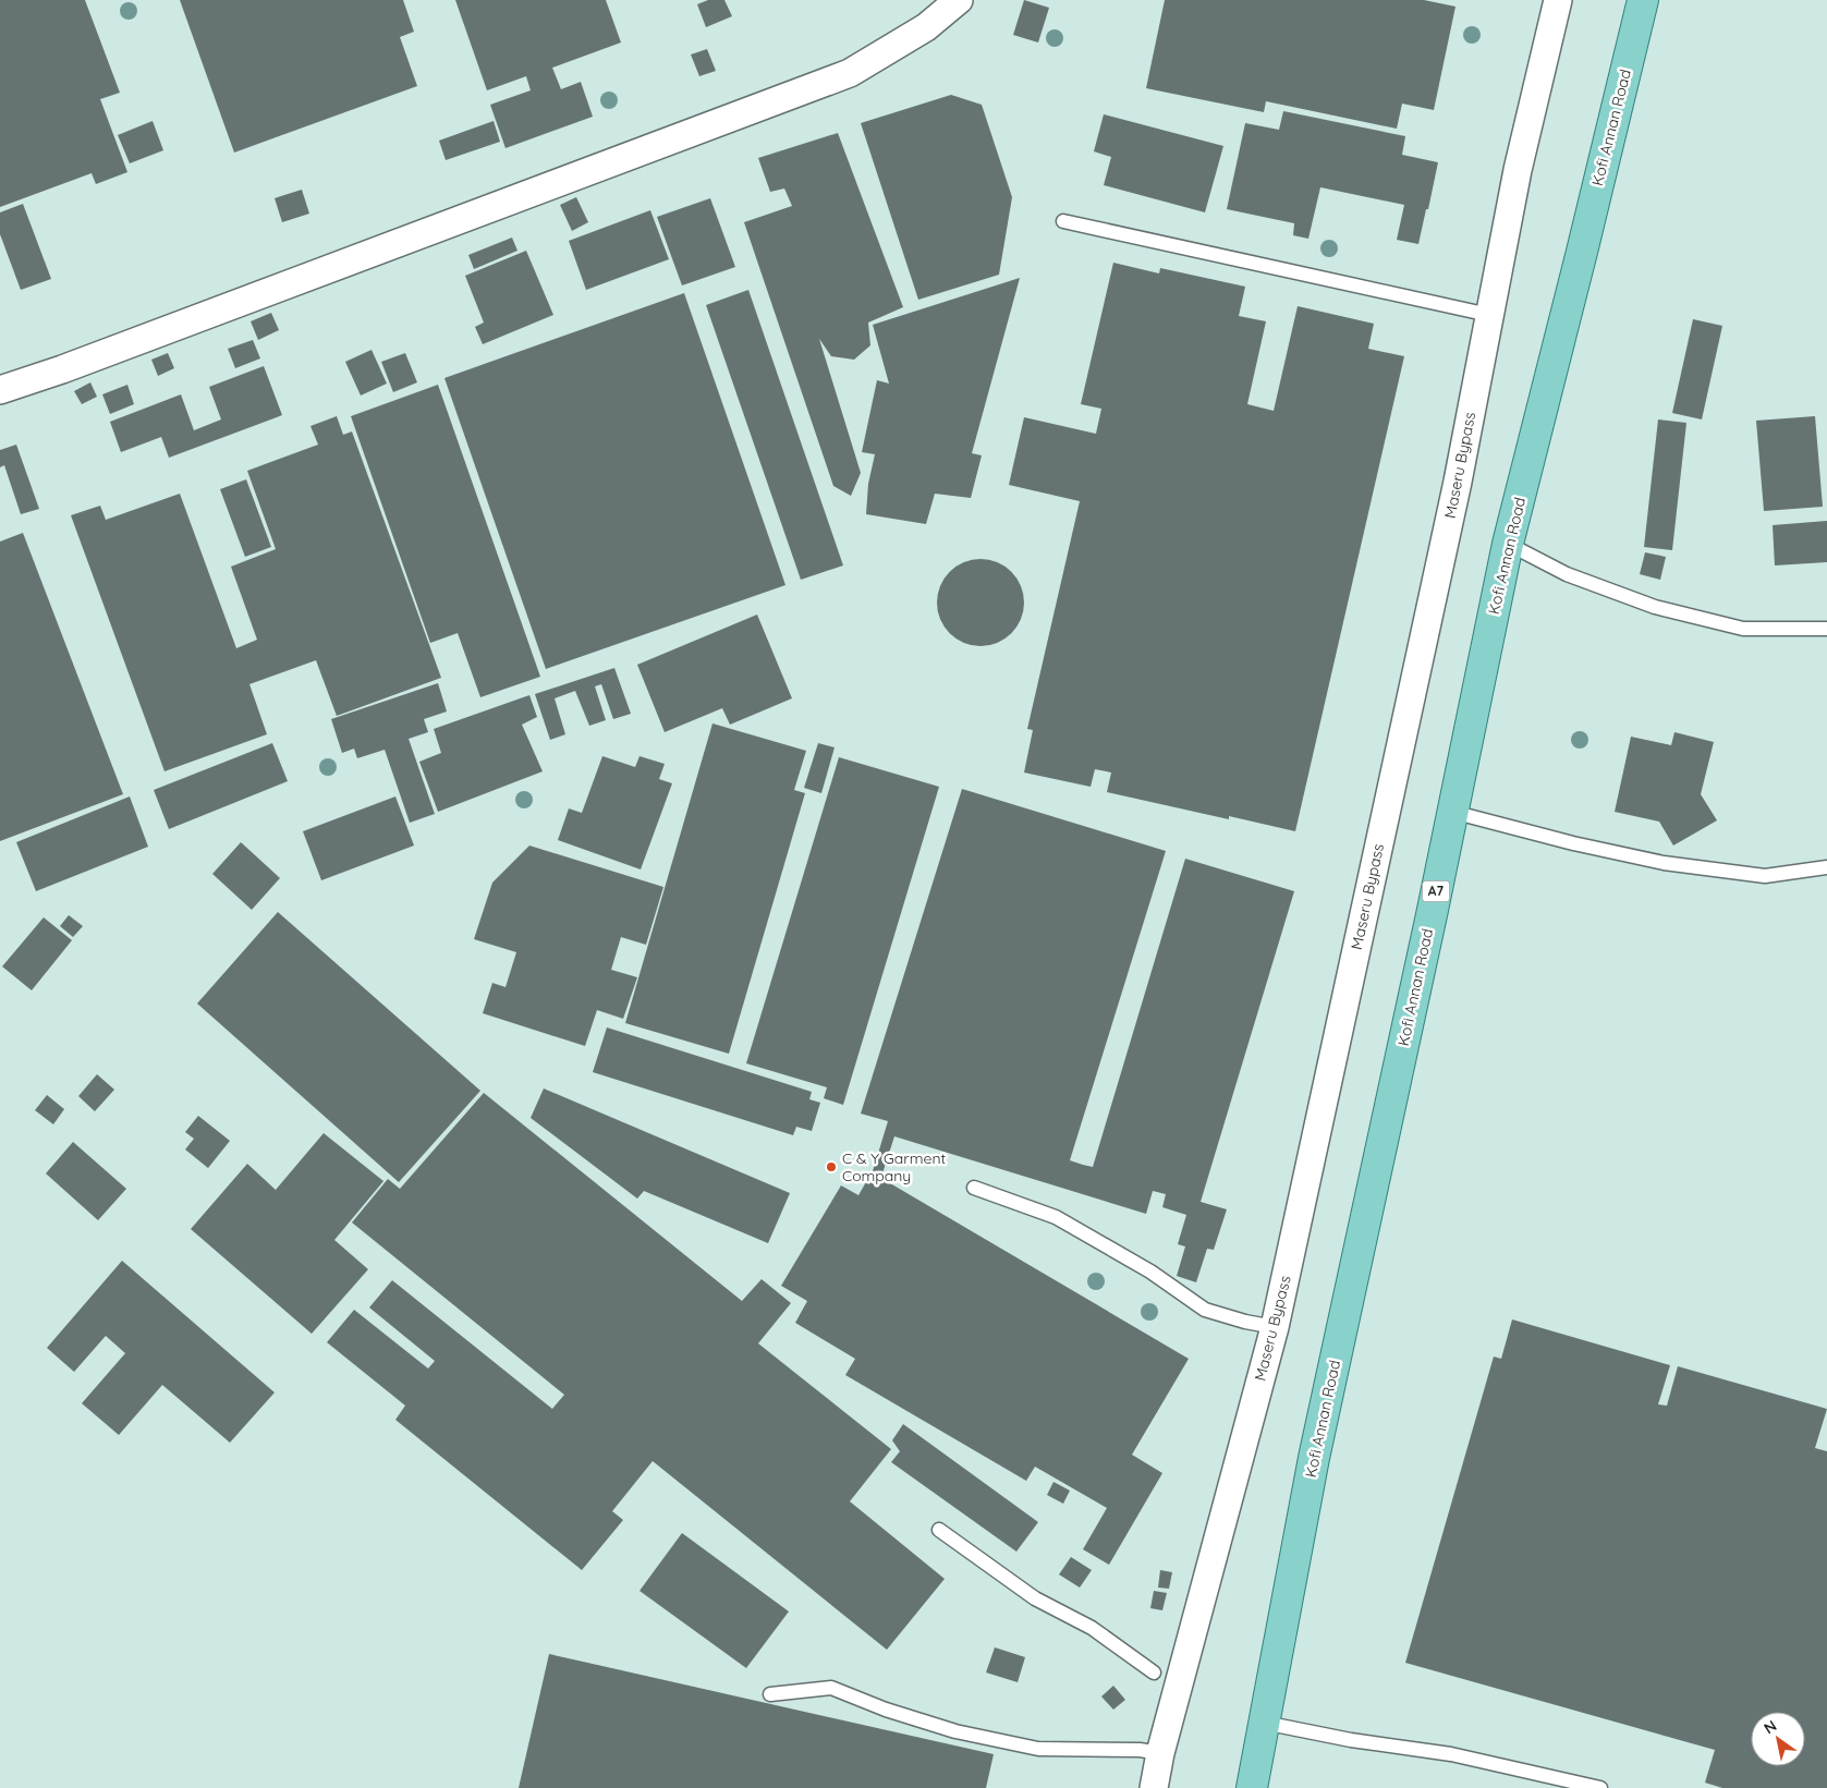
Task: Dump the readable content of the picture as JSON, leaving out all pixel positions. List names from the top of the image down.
{
  "streets": {
    "main road": ["Kofi Annan Road", "A7"],
    "street": ["Maseru Bypass"]
  },
  "places": ["C & Y Garment Company"],
  "north": "top left"
}
